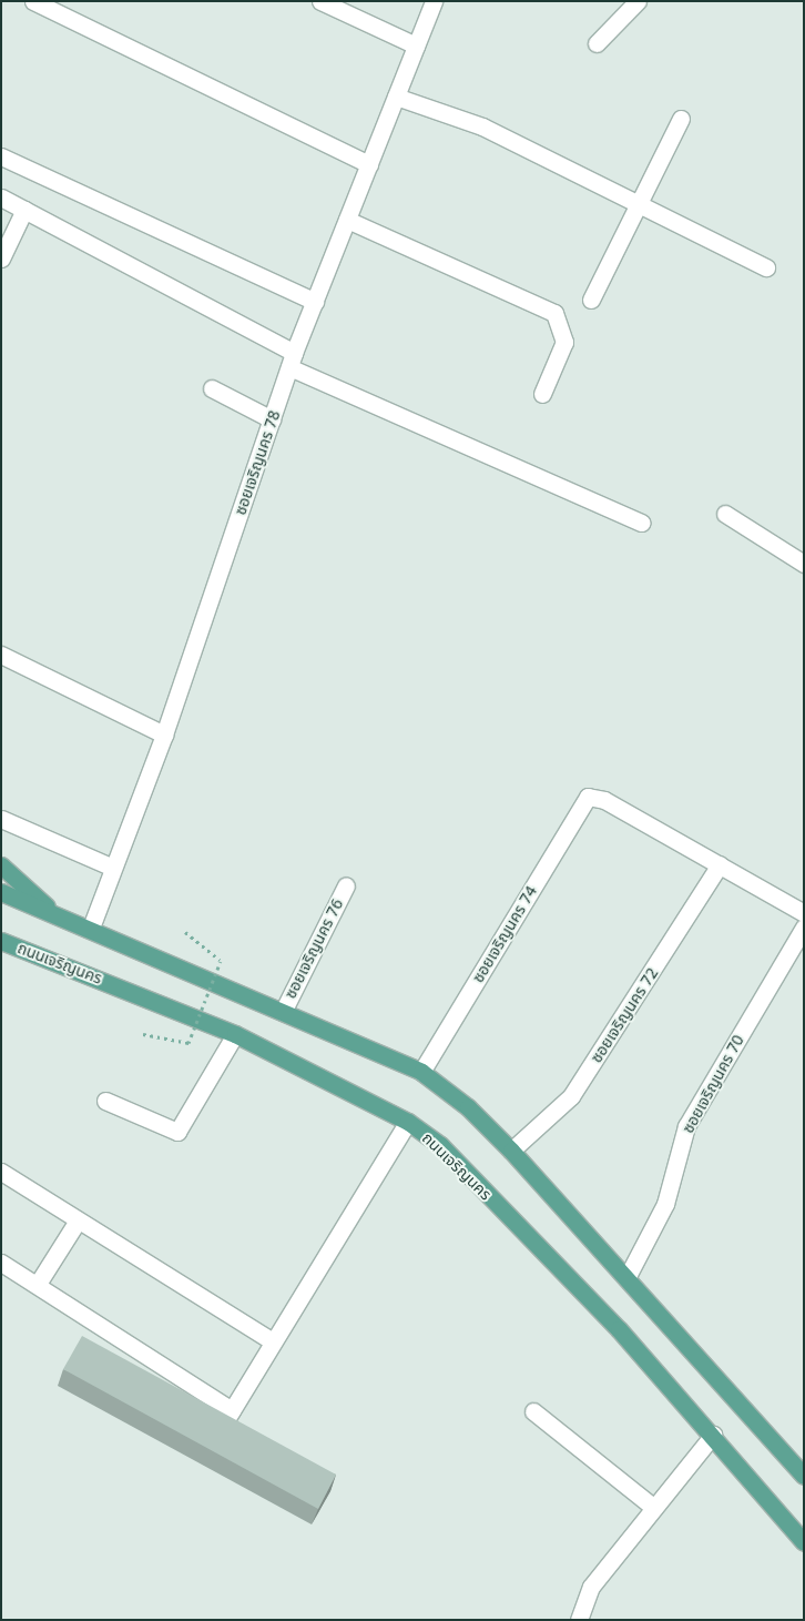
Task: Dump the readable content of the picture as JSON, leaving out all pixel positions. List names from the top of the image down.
{
  "streets": {
    "main road": ["ถนนเจริญนคร"],
    "street": [
      "ซอยเจริญนคร 78",
      "ซอยเจริญนคร 74",
      "ซอยเจริญนคร 76",
      "ซอยเจริญนคร 72",
      "ซอยเจริญนคร 70"
    ]
  },
  "crossings": [
    ["ซอยเจริญนคร 74", "ซอยเจริญนคร 72"]
  ]
}
